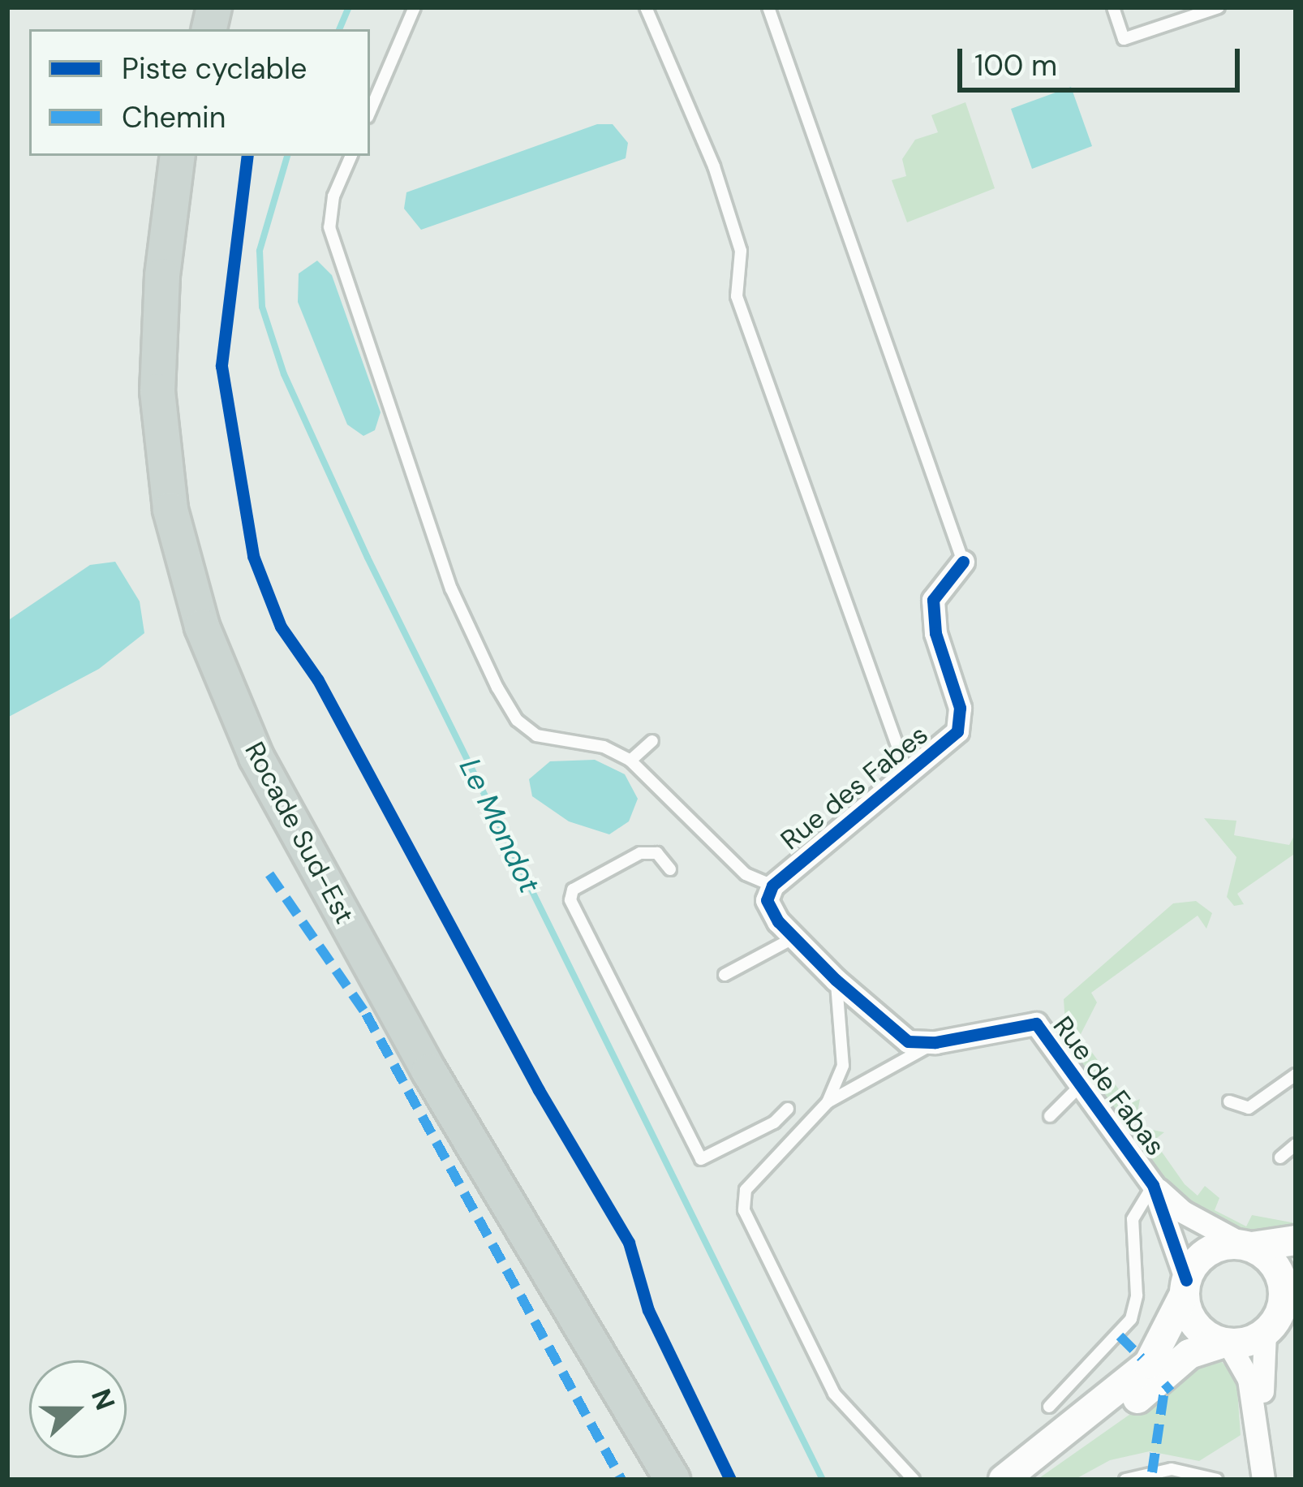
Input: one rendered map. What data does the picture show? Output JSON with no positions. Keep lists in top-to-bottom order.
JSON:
{
  "streets": {
    "main road": ["Rocade Sud-Est"],
    "street": ["Rue des Fabes", "Rue de Fabas"]
  },
  "crossings": [
    ["Rue des Fabes", "Rue de Fabas"]
  ],
  "water": ["Le Mondot"],
  "legend": ["Piste cyclable", "Chemin"],
  "scale_bar": "100 m",
  "north": "right"
}
